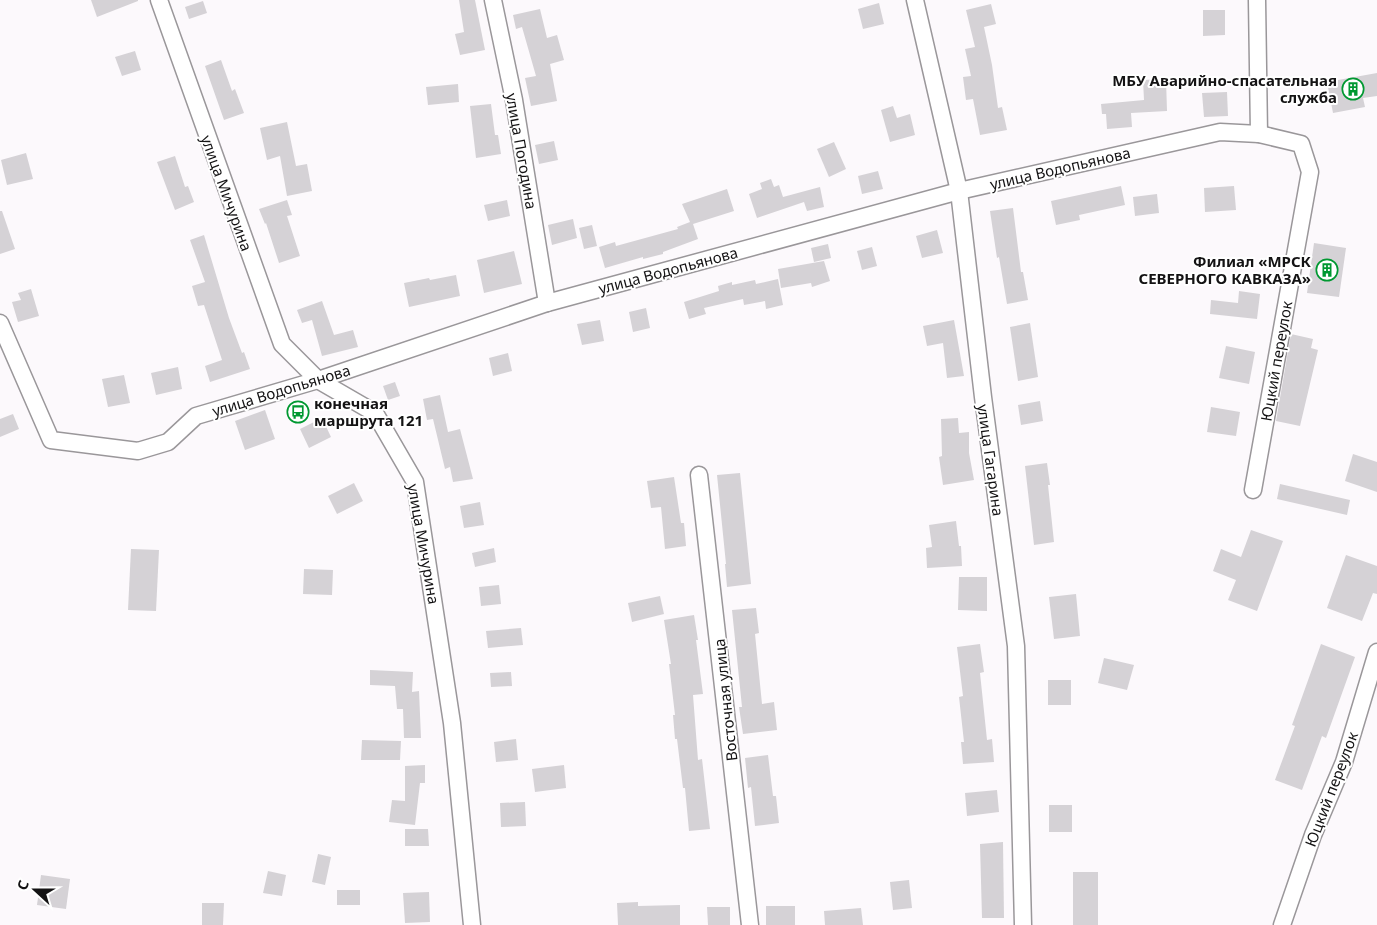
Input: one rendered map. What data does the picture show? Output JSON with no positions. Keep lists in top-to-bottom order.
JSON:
{
  "streets": {
    "street": [
      "улица Погодина",
      "улица Водопьянова",
      "улица Мичурина",
      "Юцкий переулок",
      "улица Гагарина",
      "Восточная улица"
    ]
  },
  "crossings": [
    ["улица Погодина", "улица Водопьянова"],
    ["улица Водопьянова", "улица Мичурина"],
    ["улица Водопьянова", "Юцкий переулок"],
    ["улица Водопьянова", "улица Гагарина"]
  ],
  "places": {
    "building": ["МБУ Аварийно-спасательная служба", "Филиал «МРСК СЕВЕРНОГО КАВКАЗА»"],
    "bus stop": ["конечная маршрута 121"]
  },
  "north": "left"
}
